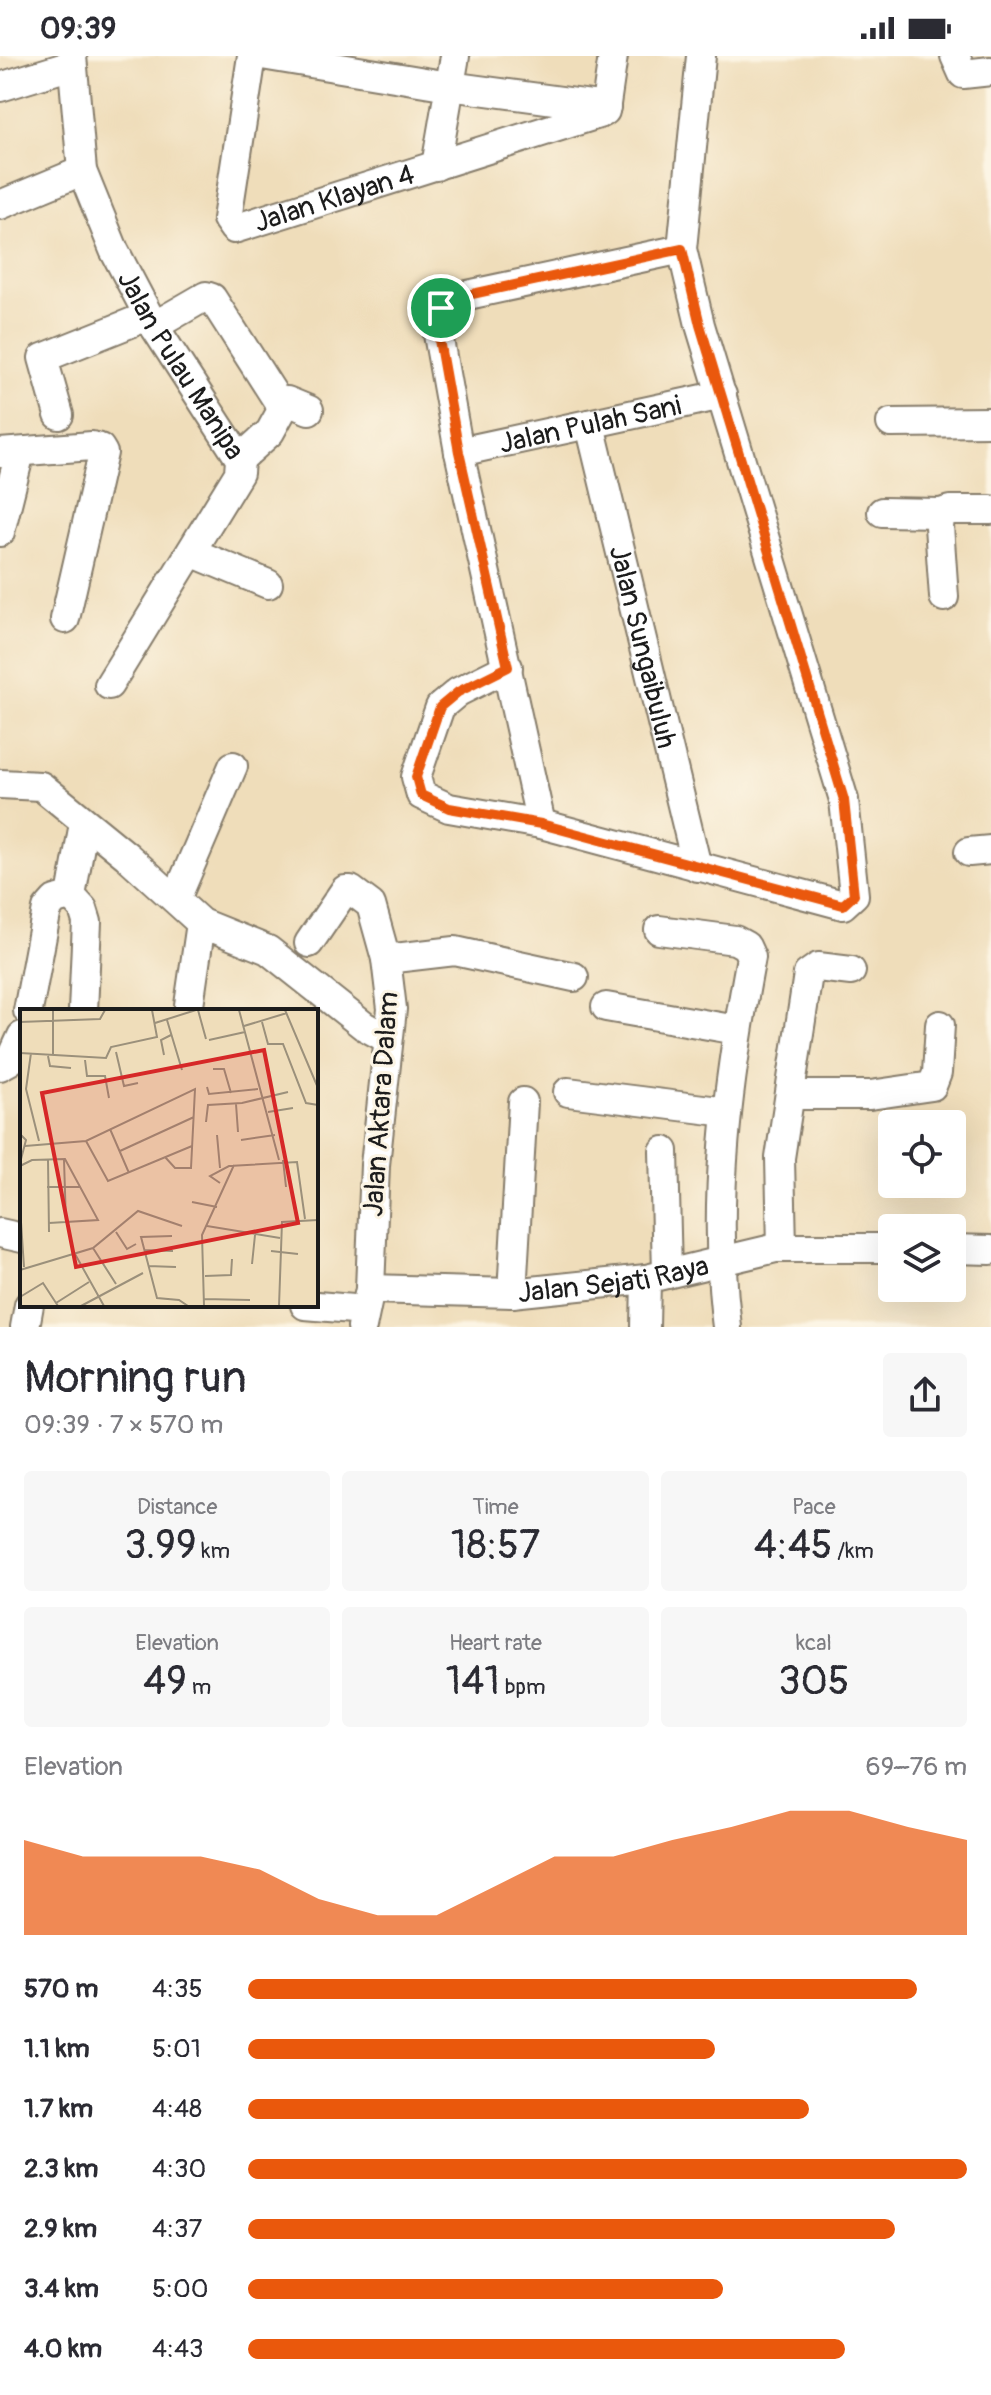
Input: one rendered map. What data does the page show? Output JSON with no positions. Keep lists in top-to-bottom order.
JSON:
{
  "streets": {
    "street": [
      "Jalan Klayan 4",
      "Jalan Pulau Manipa",
      "Jalan Pulah Sani",
      "Jalan Sungaibuluh",
      "Jalan Aktara Dalam",
      "Jalan Sejati Raya"
    ]
  },
  "crossings": [
    ["Jalan Pulah Sani", "Jalan Sungaibuluh"],
    ["Jalan Aktara Dalam", "Jalan Sejati Raya"]
  ],
  "page": {
    "status": "09:39",
    "heading": ["Morning run", "09:39 · 7 × 570 m"],
    "stats": [
      ["Distance", "3.99 km"],
      ["Time", "18:57"],
      ["Pace", "4:45 /km"],
      ["Elevation", "49 m"],
      ["Heart rate", "141 bpm"],
      ["kcal", "305"]
    ],
    "chart": ["Elevation", "69–76 m"],
    "list": [
      {
        "name": "570 m",
        "note": "4:35"
      },
      {
        "name": "1.1 km",
        "note": "5:01"
      },
      {
        "name": "1.7 km",
        "note": "4:48"
      },
      {
        "name": "2.3 km",
        "note": "4:30"
      },
      {
        "name": "2.9 km",
        "note": "4:37"
      },
      {
        "name": "3.4 km",
        "note": "5:00"
      },
      {
        "name": "4.0 km",
        "note": "4:43"
      }
    ]
  }
}
